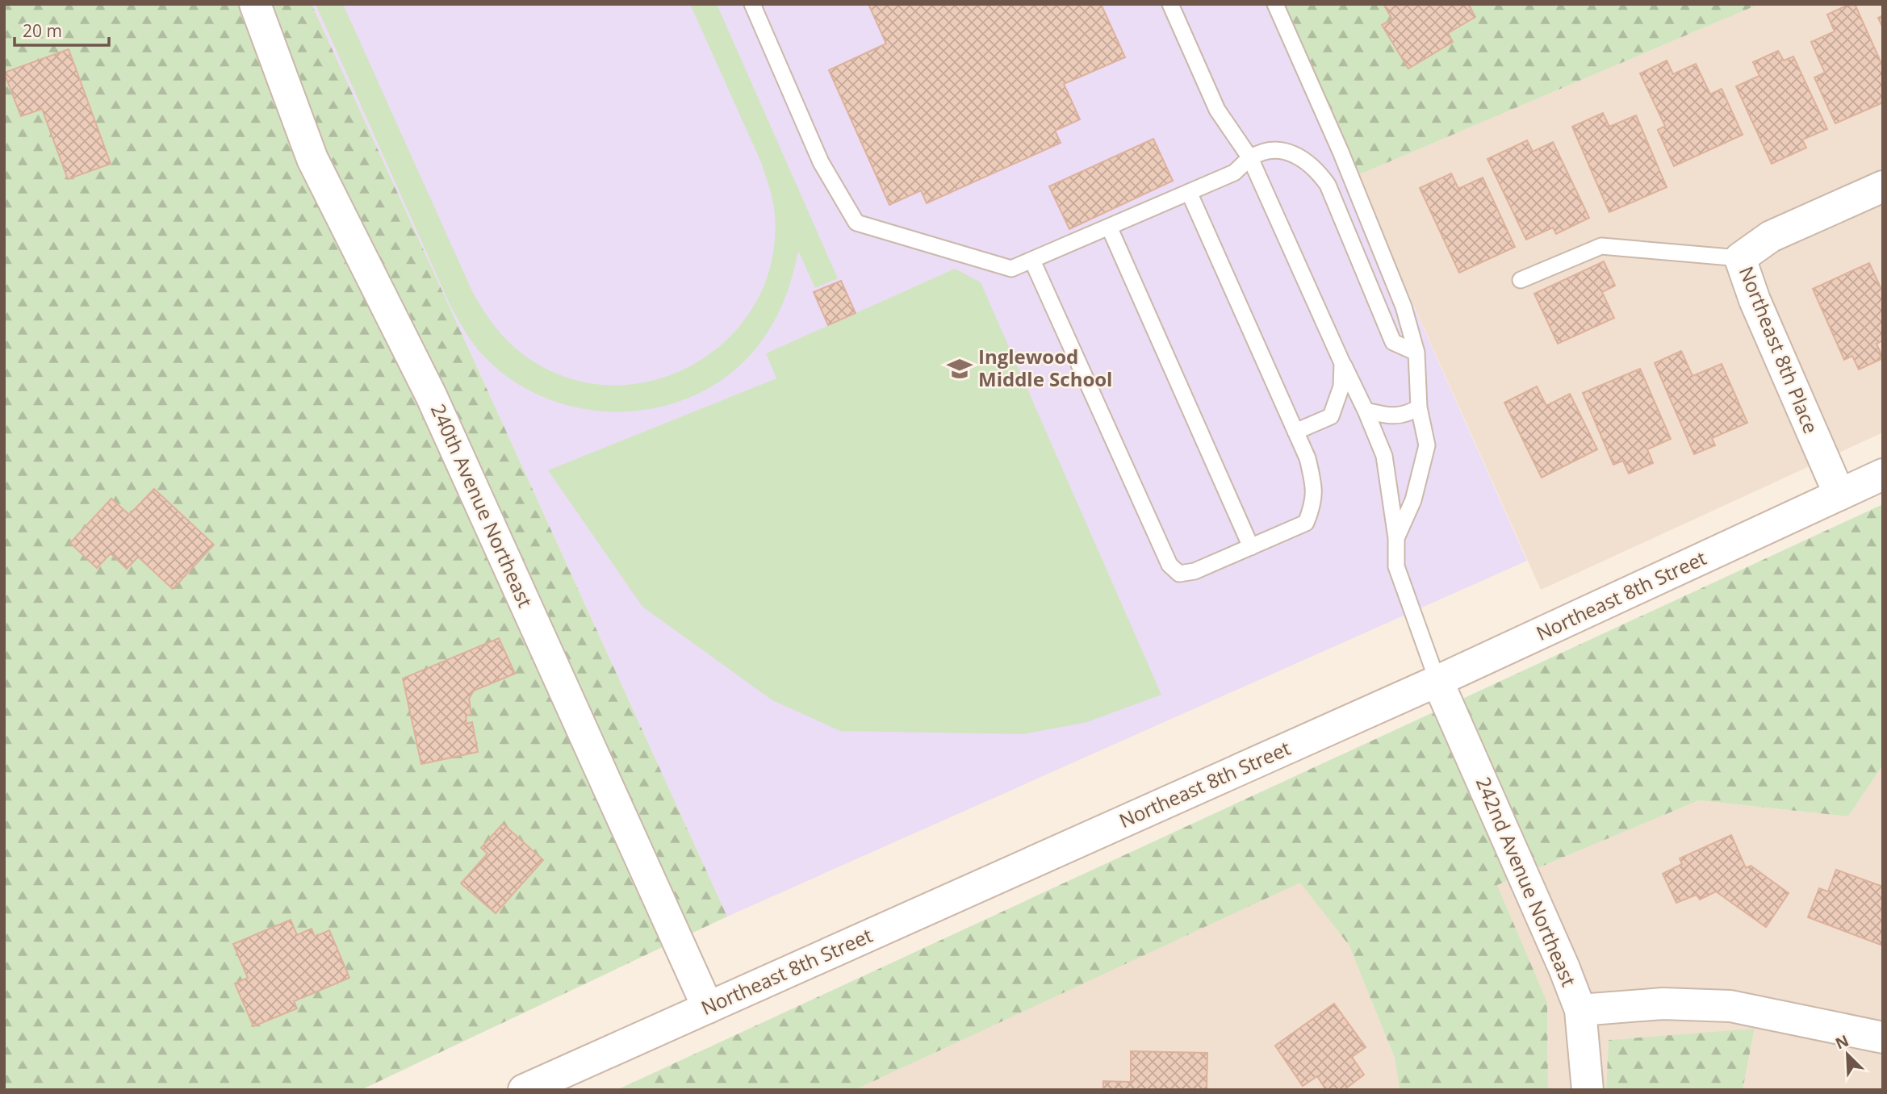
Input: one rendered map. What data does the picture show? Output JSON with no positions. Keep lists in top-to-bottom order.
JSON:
{
  "streets": {
    "street": [
      "Northeast 8th Place",
      "240th Avenue Northeast",
      "Northeast 8th Street",
      "242nd Avenue Northeast"
    ]
  },
  "crossings": [
    ["Northeast 8th Place", "Northeast 8th Street"],
    ["240th Avenue Northeast", "Northeast 8th Street"],
    ["Northeast 8th Street", "242nd Avenue Northeast"]
  ],
  "places": {
    "school or university": ["Inglewood Middle School"]
  },
  "scale_bar": "20 m",
  "north": "top left"
}
